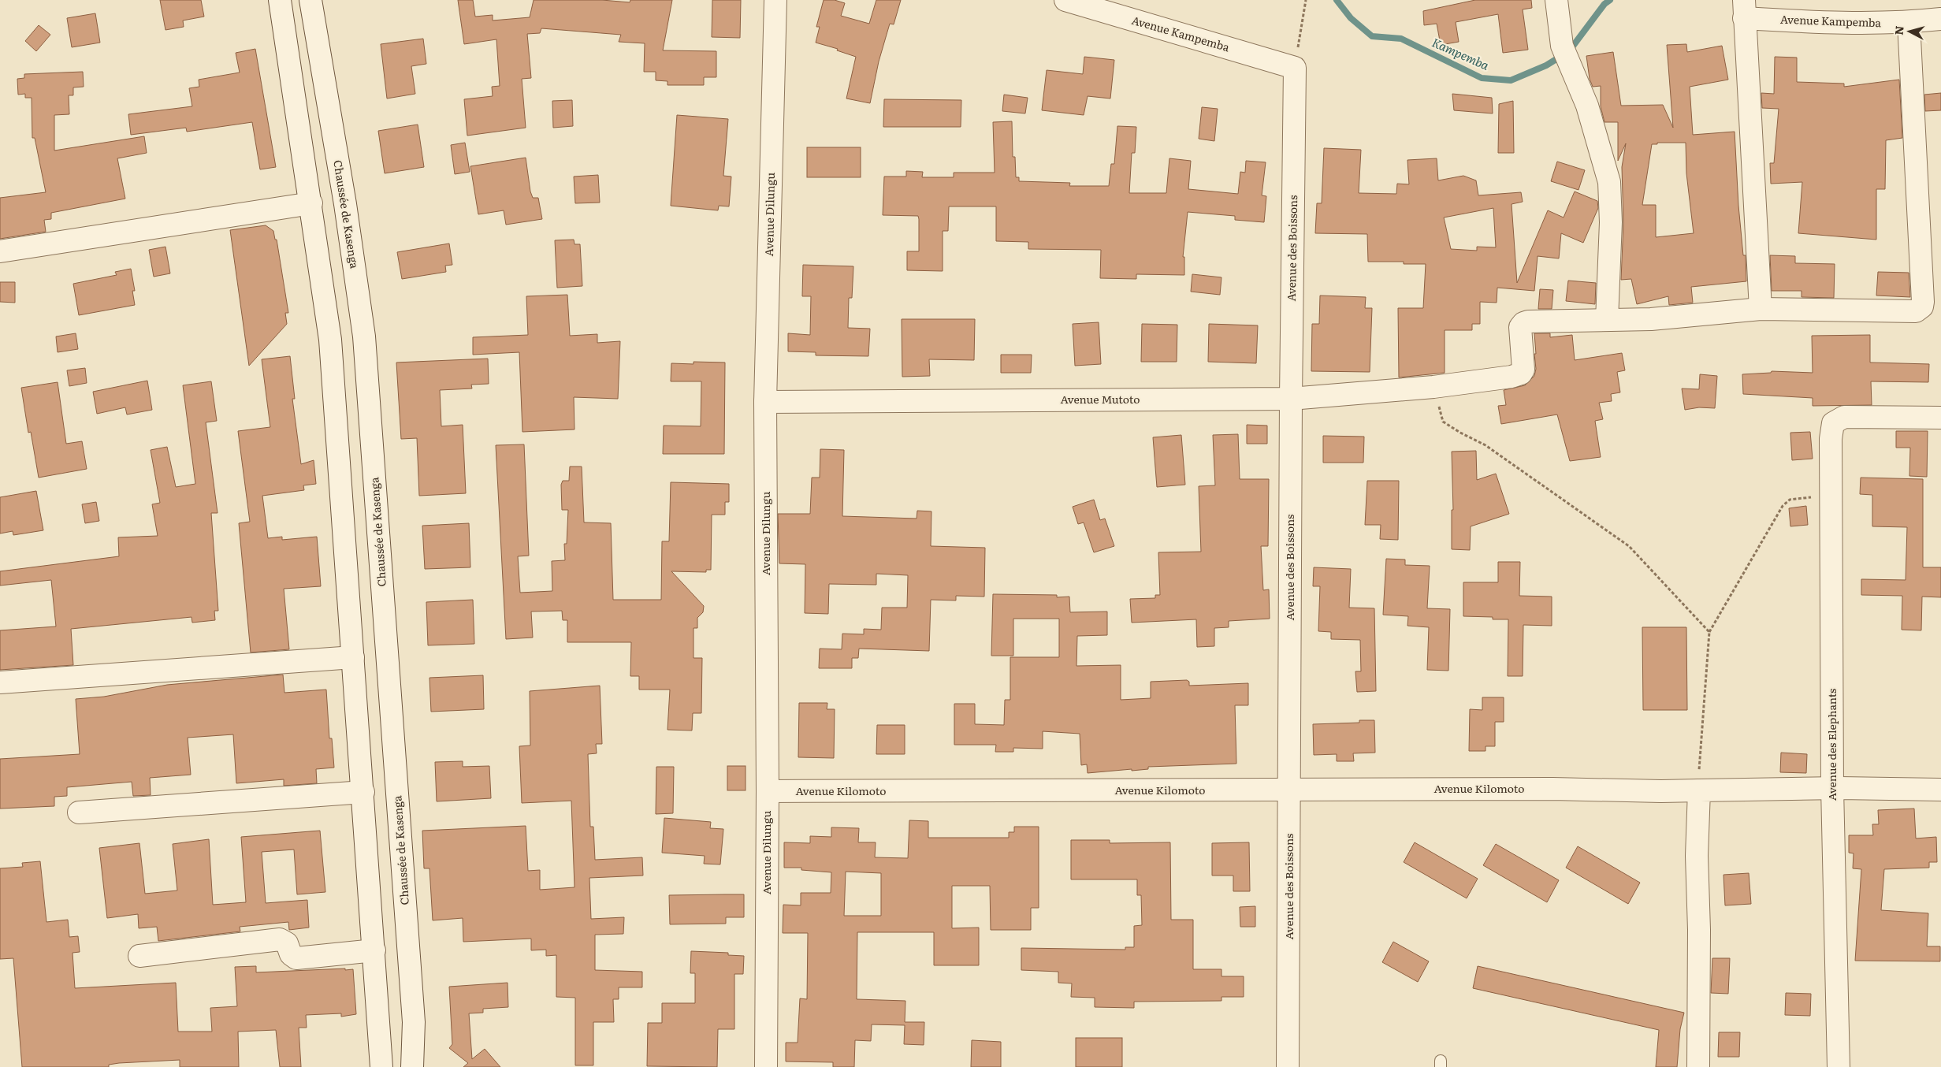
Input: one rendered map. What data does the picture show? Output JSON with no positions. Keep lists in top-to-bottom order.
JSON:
{
  "streets": {
    "street": [
      "Avenue Kampemba",
      "Chaussée de Kasenga",
      "Avenue Dilungu",
      "Avenue des Boissons",
      "Avenue Mutoto",
      "Avenue des Elephants",
      "Avenue Kilomoto"
    ]
  },
  "crossings": [
    ["Avenue Kampemba", "Avenue des Boissons"],
    ["Avenue Dilungu", "Avenue Mutoto"],
    ["Avenue Dilungu", "Avenue Kilomoto"],
    ["Avenue des Boissons", "Avenue Mutoto"],
    ["Avenue des Boissons", "Avenue Kilomoto"],
    ["Avenue des Elephants", "Avenue Kilomoto"]
  ],
  "water": ["Kampemba"],
  "north": "left"
}
